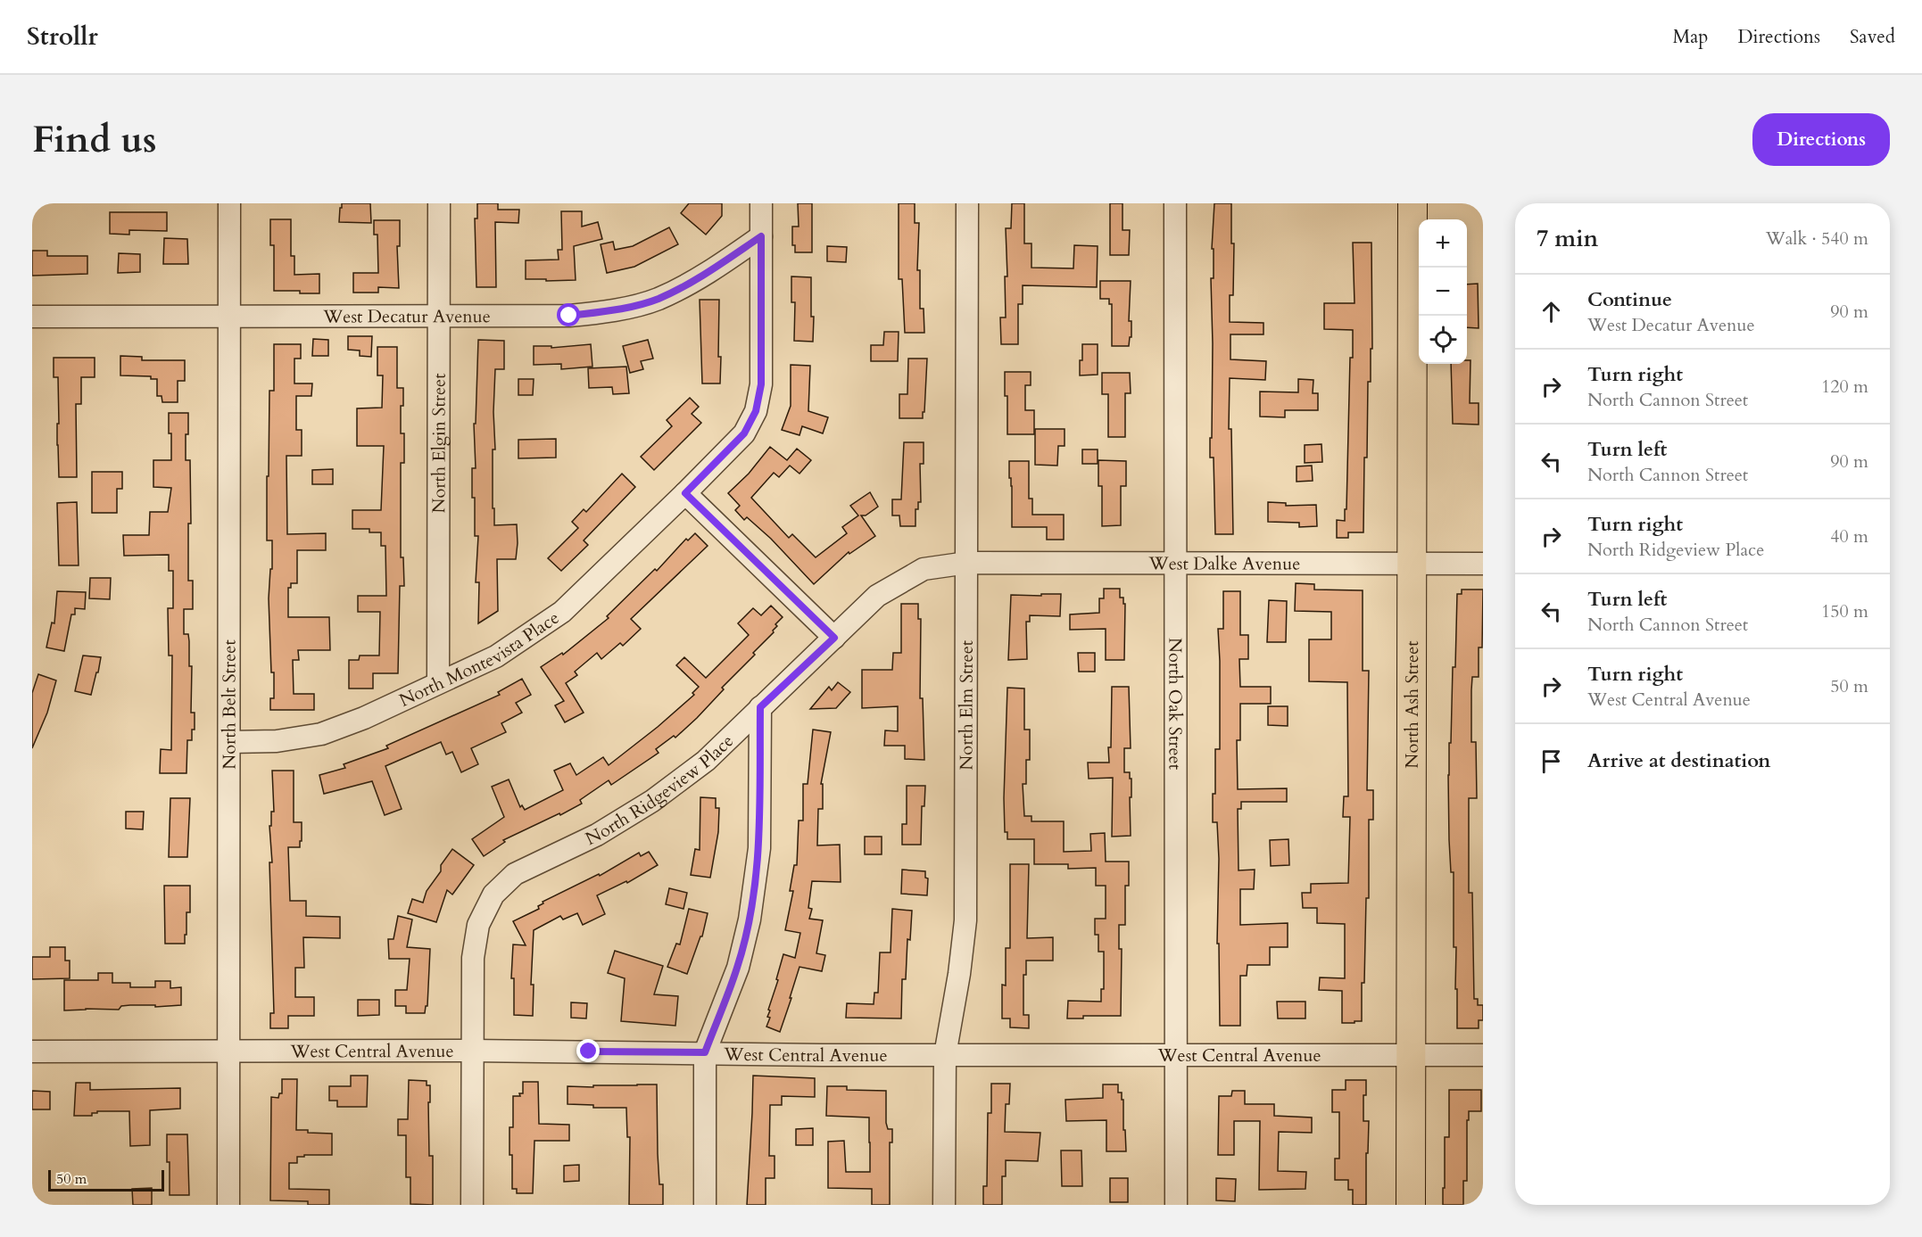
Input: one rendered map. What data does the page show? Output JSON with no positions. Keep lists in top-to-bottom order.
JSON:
{
  "streets": {
    "main road": ["North Ash Street"],
    "street": [
      "West Decatur Avenue",
      "North Elgin Street",
      "West Dalke Avenue",
      "North Montevista Place",
      "North Belt Street",
      "North Oak Street",
      "North Elm Street",
      "North Ridgeview Place",
      "West Central Avenue"
    ]
  },
  "crossings": [
    ["West Decatur Avenue", "North Elgin Street"],
    ["West Decatur Avenue", "North Montevista Place"],
    ["West Decatur Avenue", "North Belt Street"],
    ["North Elgin Street", "North Montevista Place"],
    ["West Dalke Avenue", "North Oak Street"],
    ["West Dalke Avenue", "North Ash Street"],
    ["West Dalke Avenue", "North Elm Street"],
    ["West Dalke Avenue", "North Ridgeview Place"],
    ["North Montevista Place", "North Belt Street"],
    ["North Belt Street", "West Central Avenue"],
    ["North Oak Street", "West Central Avenue"],
    ["North Ash Street", "West Central Avenue"],
    ["North Elm Street", "North Ridgeview Place"],
    ["North Elm Street", "West Central Avenue"],
    ["North Ridgeview Place", "West Central Avenue"]
  ],
  "scale_bar": "50 m",
  "page": {
    "header": "Strollr",
    "nav": ["Map", "Directions", "Saved"],
    "buttons": "Directions",
    "title": "Find us",
    "heading": ["7 min", "Walk · 540 m"],
    "map_buttons": ["+", "−"],
    "list": [
      ["Continue", "West Decatur Avenue", "90 m"],
      ["Turn right", "North Cannon Street", "120 m"],
      ["Turn left", "North Cannon Street", "90 m"],
      ["Turn right", "North Ridgeview Place", "40 m"],
      ["Turn left", "North Cannon Street", "150 m"],
      ["Turn right", "West Central Avenue", "50 m"],
      "Arrive at destination"
    ],
    "scale": "50 m"
  }
}
